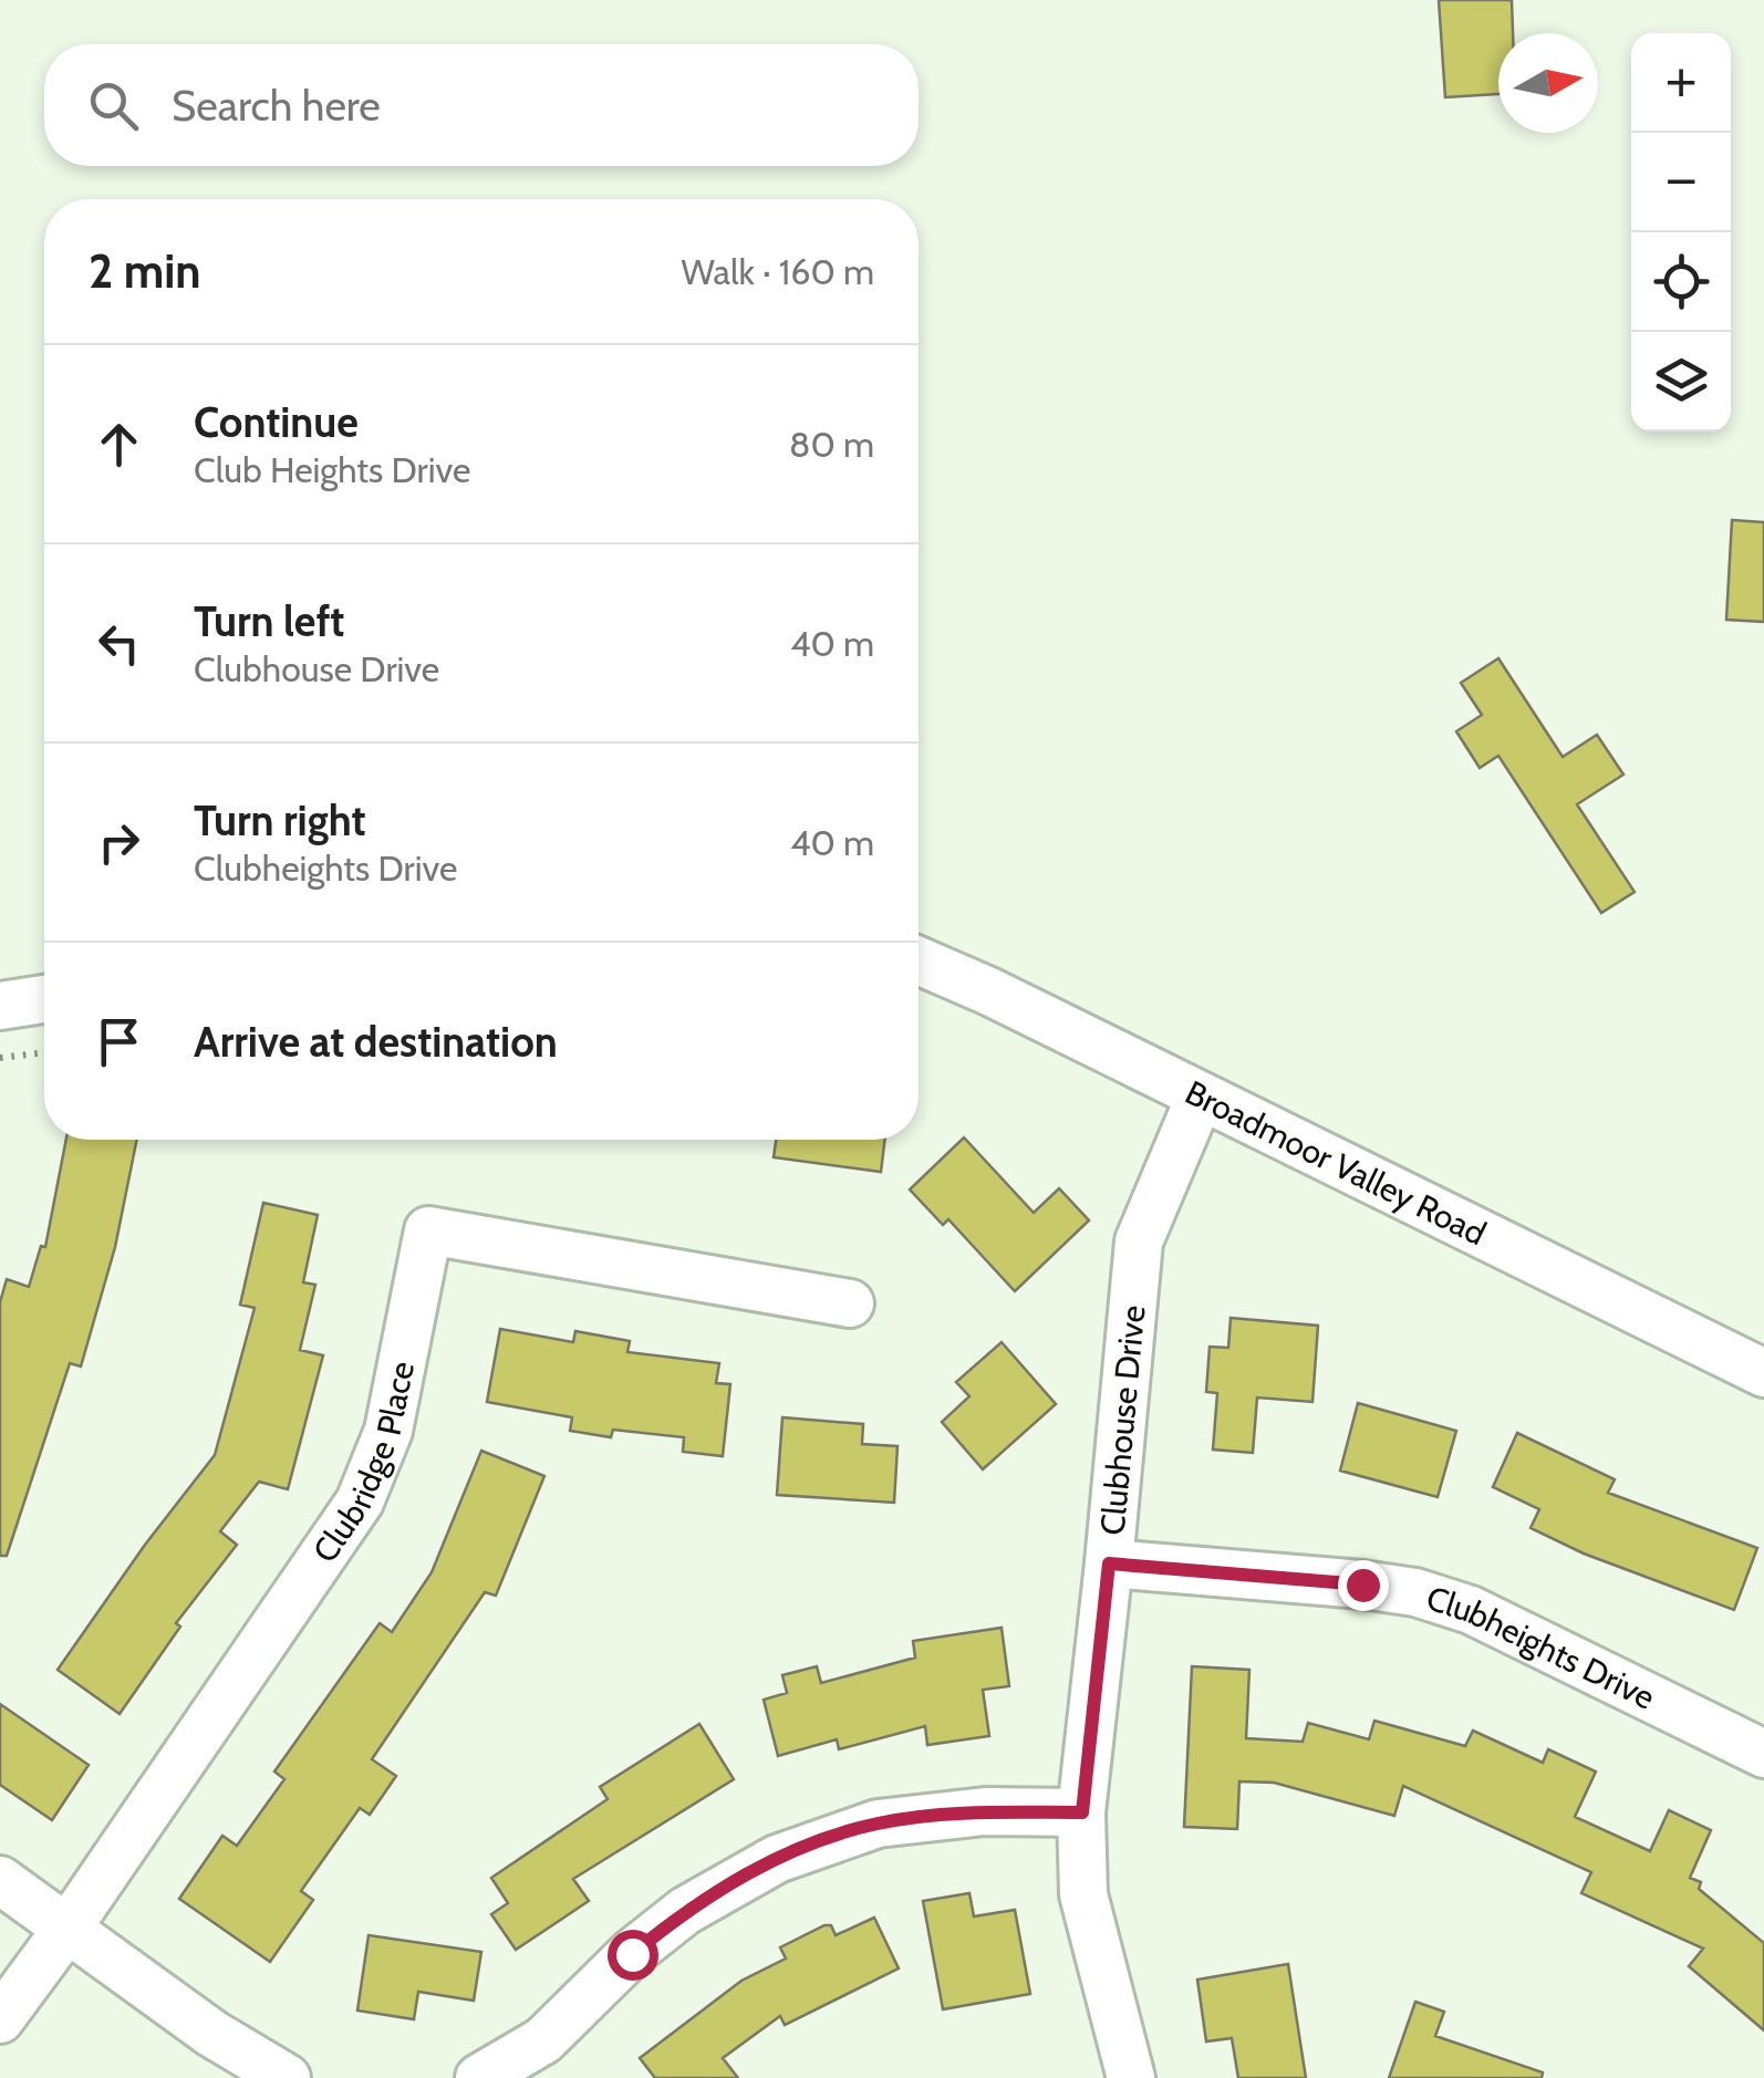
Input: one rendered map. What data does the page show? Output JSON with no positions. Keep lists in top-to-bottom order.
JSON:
{
  "streets": {
    "street": [
      "Broadmoor Valley Road",
      "Clubhouse Drive",
      "Clubridge Place",
      "Clubheights Drive"
    ]
  },
  "crossings": [
    ["Broadmoor Valley Road", "Clubhouse Drive"],
    ["Clubhouse Drive", "Clubheights Drive"]
  ],
  "north": "right",
  "page": {
    "map_buttons": ["+", "−"],
    "search": "Search here",
    "heading": ["2 min", "Walk · 160 m"],
    "list": [
      ["Continue", "Club Heights Drive", "80 m"],
      ["Turn left", "Clubhouse Drive", "40 m"],
      ["Turn right", "Clubheights Drive", "40 m"],
      "Arrive at destination"
    ]
  }
}
